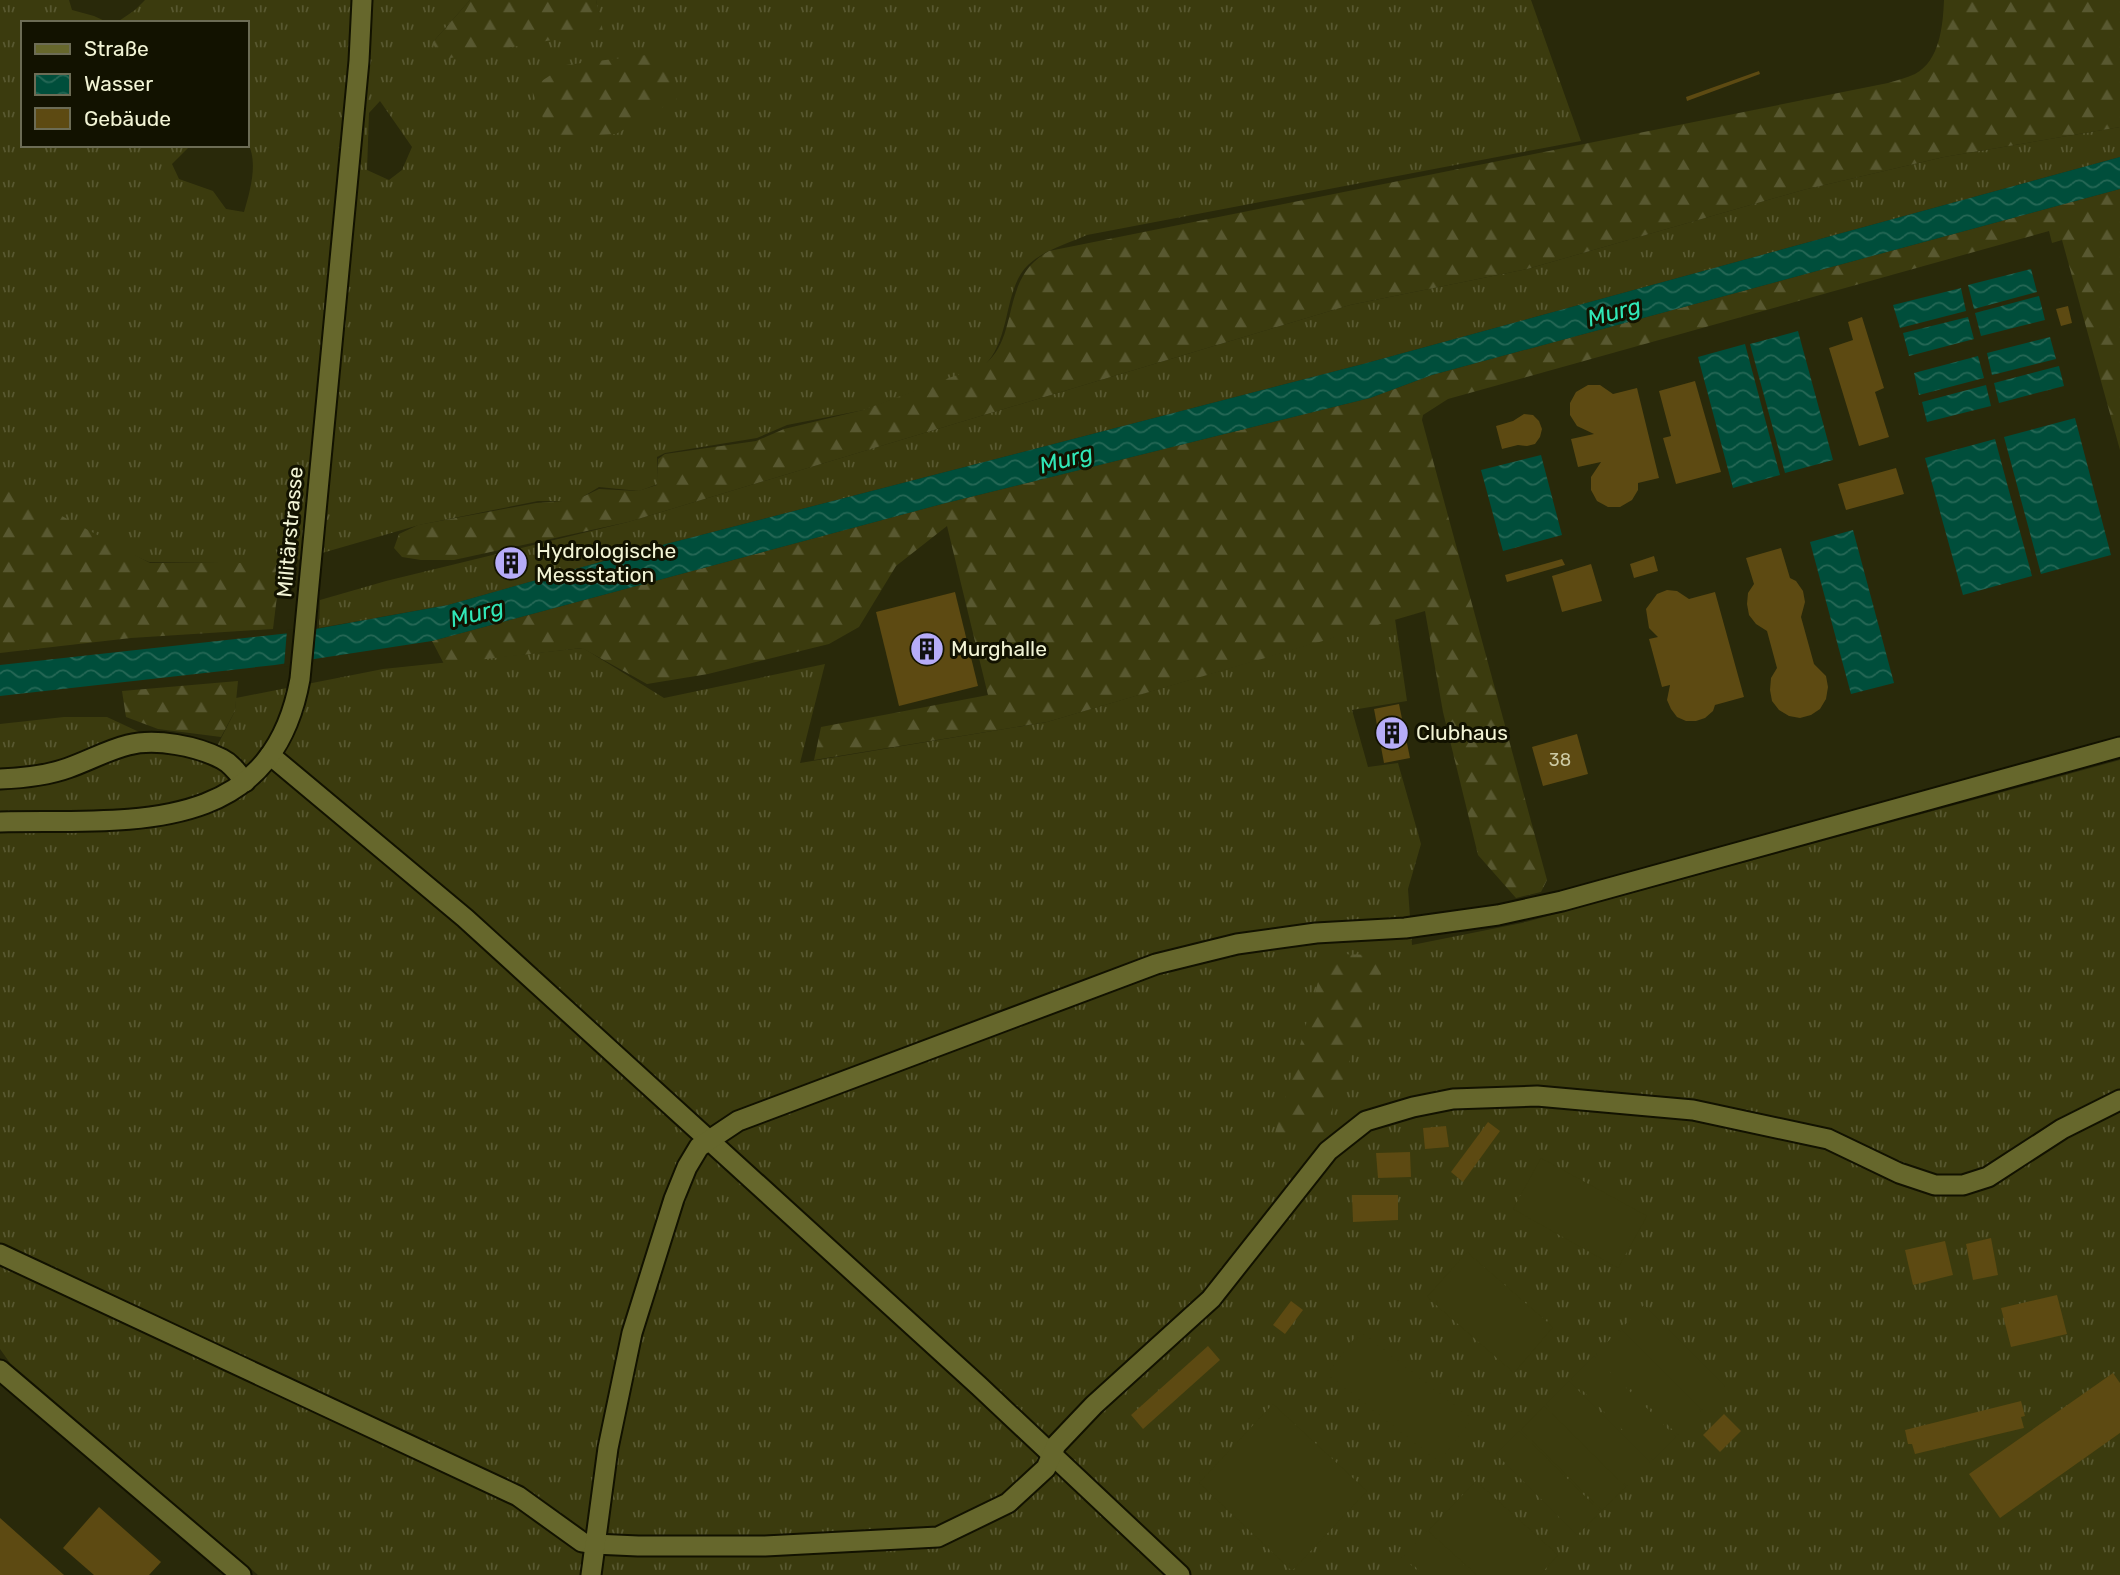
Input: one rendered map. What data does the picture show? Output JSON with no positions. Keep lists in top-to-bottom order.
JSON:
{
  "streets": {
    "street": ["Militärstrasse"]
  },
  "water": ["Murg"],
  "places": {
    "building": ["Hydrologische Messstation", "Murghalle", "Clubhaus"]
  },
  "house_numbers": ["38"],
  "legend": ["Straße", "Wasser", "Gebäude"]
}
